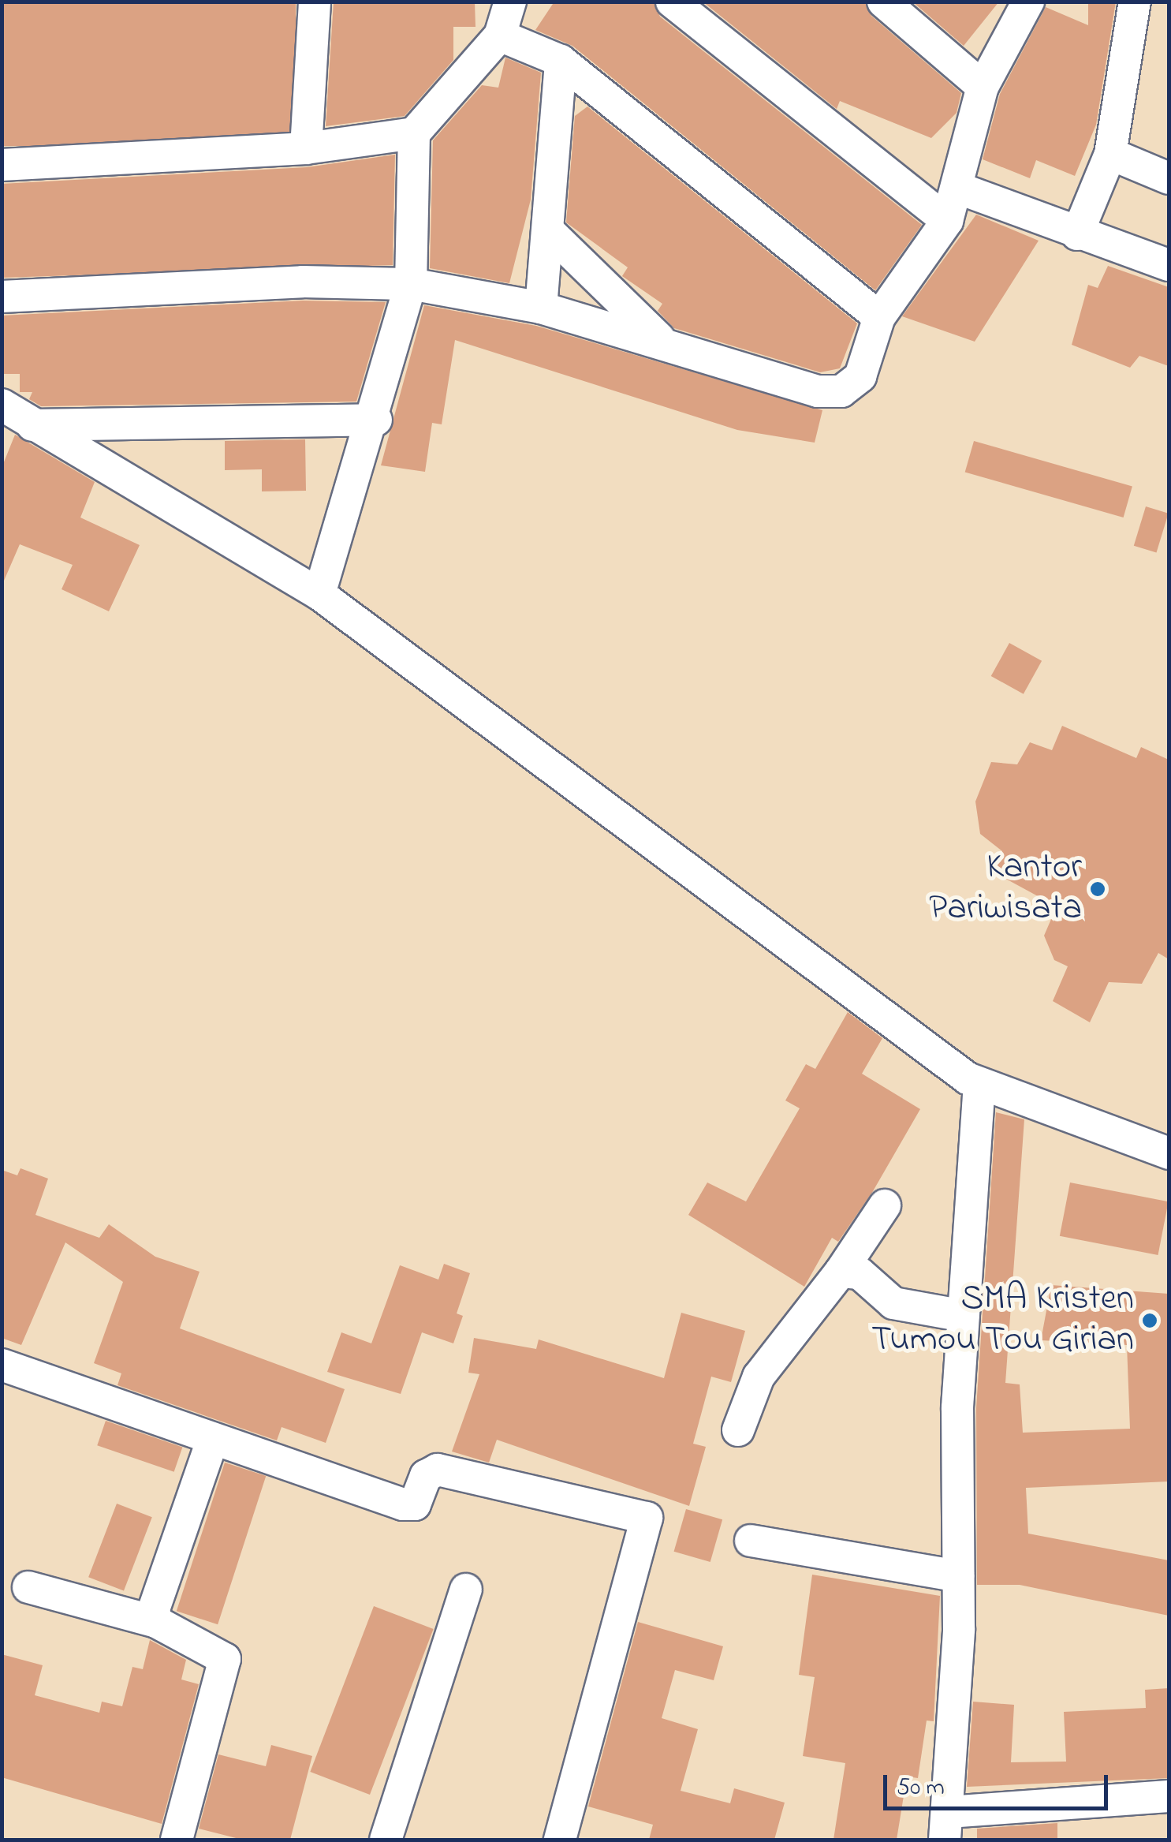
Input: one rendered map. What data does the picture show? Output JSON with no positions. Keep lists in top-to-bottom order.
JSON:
{
  "places": ["Kantor Pariwisata", "SMA Kristen Tumou Tou Girian"],
  "scale_bar": "50 m"
}
